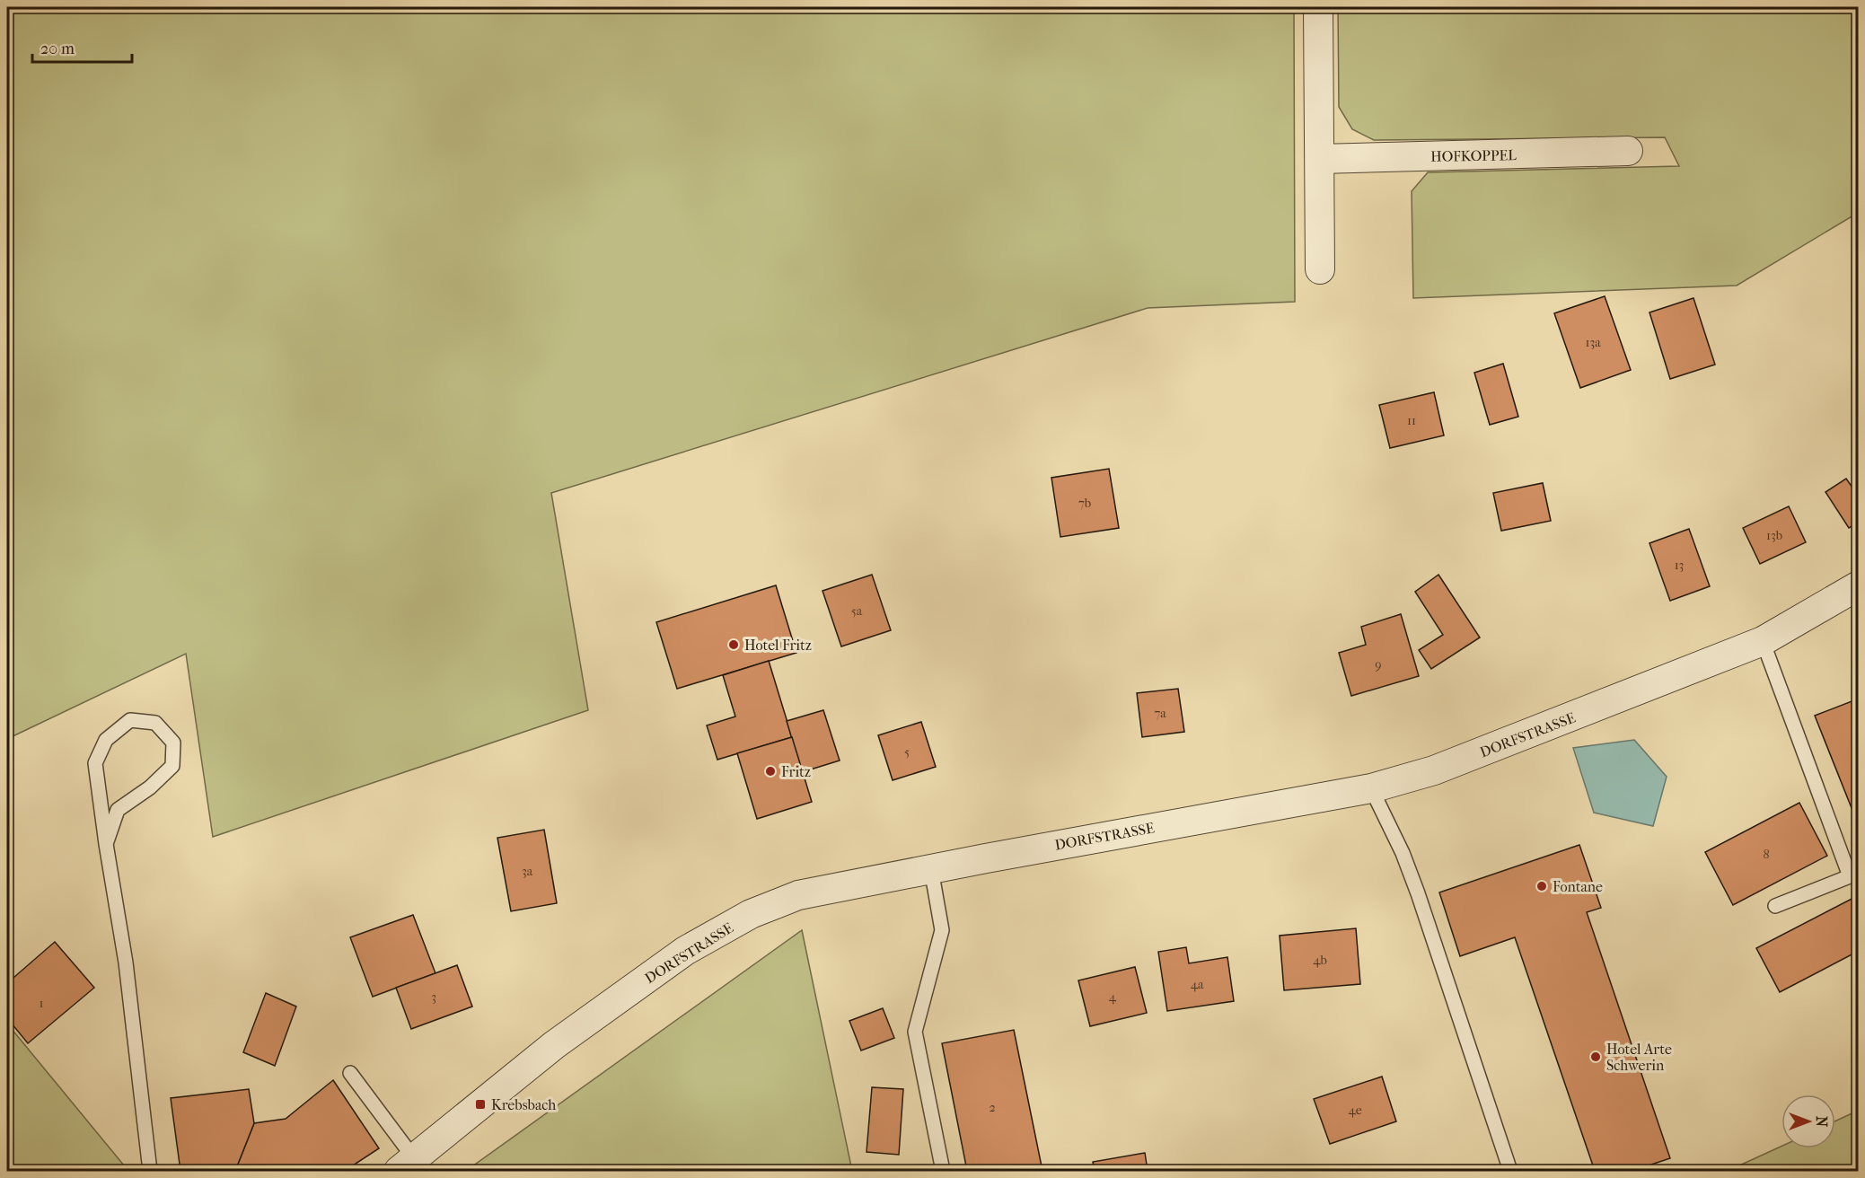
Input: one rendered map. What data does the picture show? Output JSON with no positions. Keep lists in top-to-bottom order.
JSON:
{
  "streets": {
    "street": ["HOFKOPPEL", "DORFSTRASSE"]
  },
  "places": {
    "other": [
      "Hotel Fritz",
      "Fritz",
      "Fontane",
      "Hotel Arte Schwerin"
    ],
    "transit": ["Krebsbach"]
  },
  "house_numbers": [
    "13a",
    "11",
    "7b",
    "13b",
    "13",
    "5a",
    "9",
    "7a",
    "5",
    "8",
    "3a",
    "4b",
    "4a",
    "3",
    "4",
    "1",
    "2",
    "4e"
  ],
  "scale_bar": "20 m",
  "north": "right"
}
